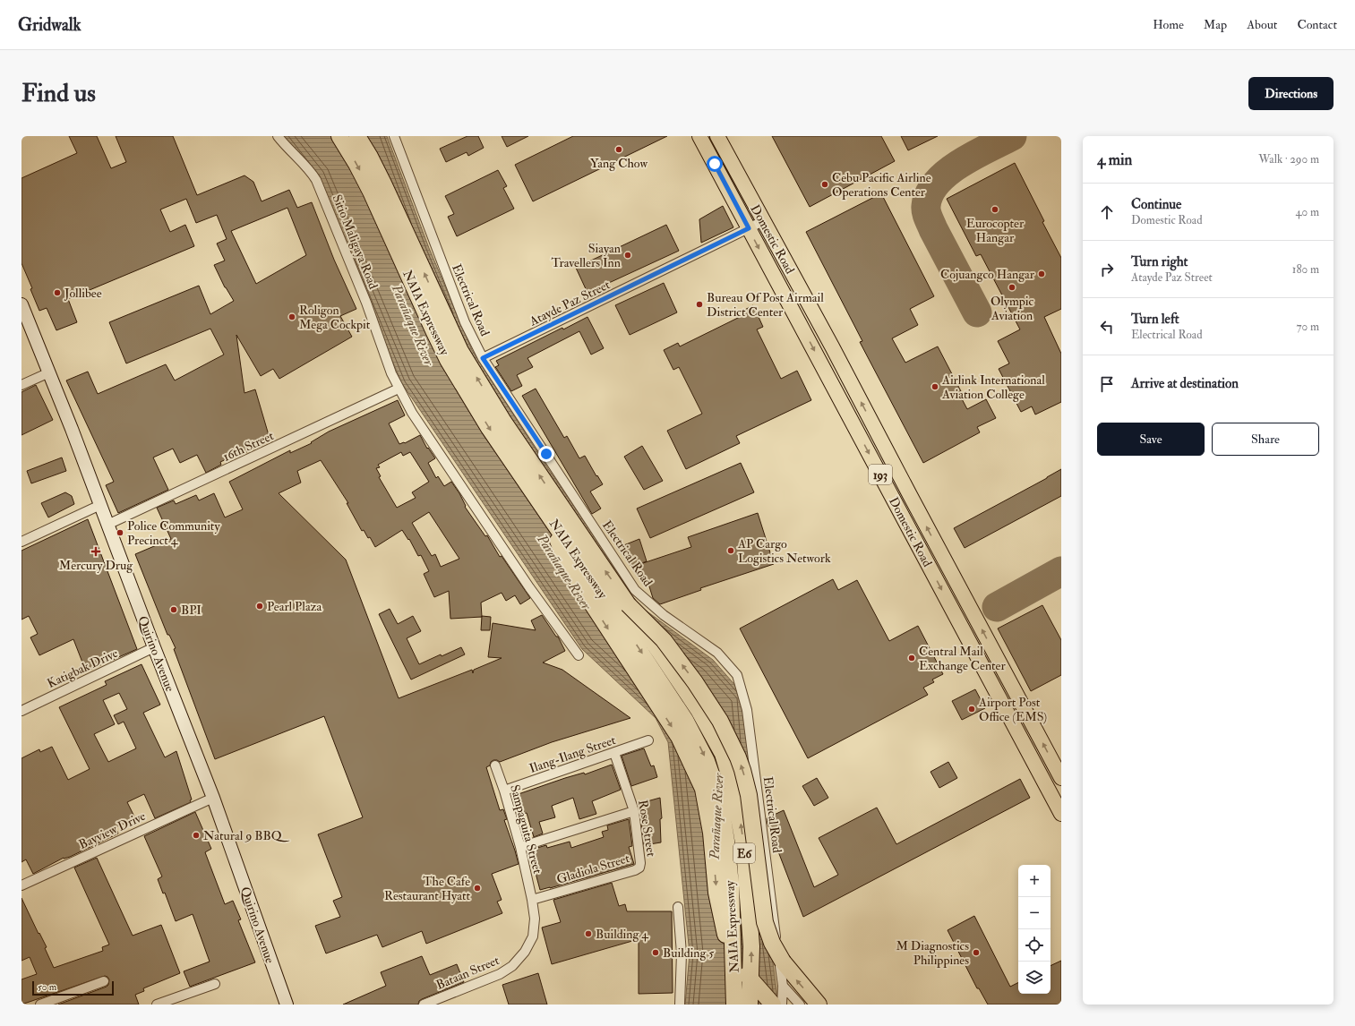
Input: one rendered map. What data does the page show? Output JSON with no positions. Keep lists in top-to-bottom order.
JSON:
{
  "streets": {
    "highway": ["NAIA Expressway", "E6"],
    "main road": ["Domestic Road", "193", "Quirino Avenue"],
    "street": [
      "Sitio Maligaya Road",
      "Electrical Road",
      "Atayde Paz Street",
      "16th Street",
      "Katigbak Drive",
      "Ilang-Ilang Street",
      "Rose Street",
      "Sampaguita Street",
      "Bayview Drive",
      "Gladiola Street",
      "Bataan Street"
    ]
  },
  "crossings": [
    ["Domestic Road", "Atayde Paz Street"],
    ["Sitio Maligaya Road", "16th Street"],
    ["Electrical Road", "Atayde Paz Street"],
    ["16th Street", "Quirino Avenue"],
    ["Quirino Avenue", "Katigbak Drive"],
    ["Quirino Avenue", "Bayview Drive"],
    ["Ilang-Ilang Street", "Rose Street"],
    ["Ilang-Ilang Street", "Sampaguita Street"],
    ["Rose Street", "Gladiola Street"],
    ["Sampaguita Street", "Gladiola Street"],
    ["Sampaguita Street", "Bataan Street"],
    ["Gladiola Street", "Bataan Street"]
  ],
  "water": ["Parañaque River"],
  "places": {
    "other": [
      "Yang Chow",
      "Cebu Pacific Airline Operations Center",
      "Eurocopter Hangar",
      "Siayan Travellers Inn",
      "Cojuangco Hangar",
      "Olympic Aviation",
      "Jollibee",
      "Bureau Of Post Airmail District Center",
      "Roligon Mega Cockpit",
      "Airlink International Aviation College",
      "Police Community Precinct 4",
      "AP Cargo Logistics Network",
      "Pearl Plaza",
      "BPI",
      "Central Mail Exchange Center",
      "Airport Post Office (EMS)",
      "Natural 9 BBQ",
      "The Cafe Restaurant Hyatt",
      "Building 4",
      "Building 5",
      "M Diagnostics Philippines"
    ],
    "health": ["Mercury Drug"]
  },
  "scale_bar": "50 m",
  "page": {
    "header": "Gridwalk",
    "nav": [
      "Home",
      "Map",
      "About",
      "Contact"
    ],
    "buttons": [
      "Directions",
      ["Save", "Share"]
    ],
    "title": "Find us",
    "heading": ["4 min", "Walk · 290 m"],
    "list": [
      ["Continue", "Domestic Road", "40 m"],
      ["Turn right", "Atayde Paz Street", "180 m"],
      ["Turn left", "Electrical Road", "70 m"],
      "Arrive at destination"
    ],
    "map_buttons": ["+", "−"],
    "scale": "50 m"
  }
}
